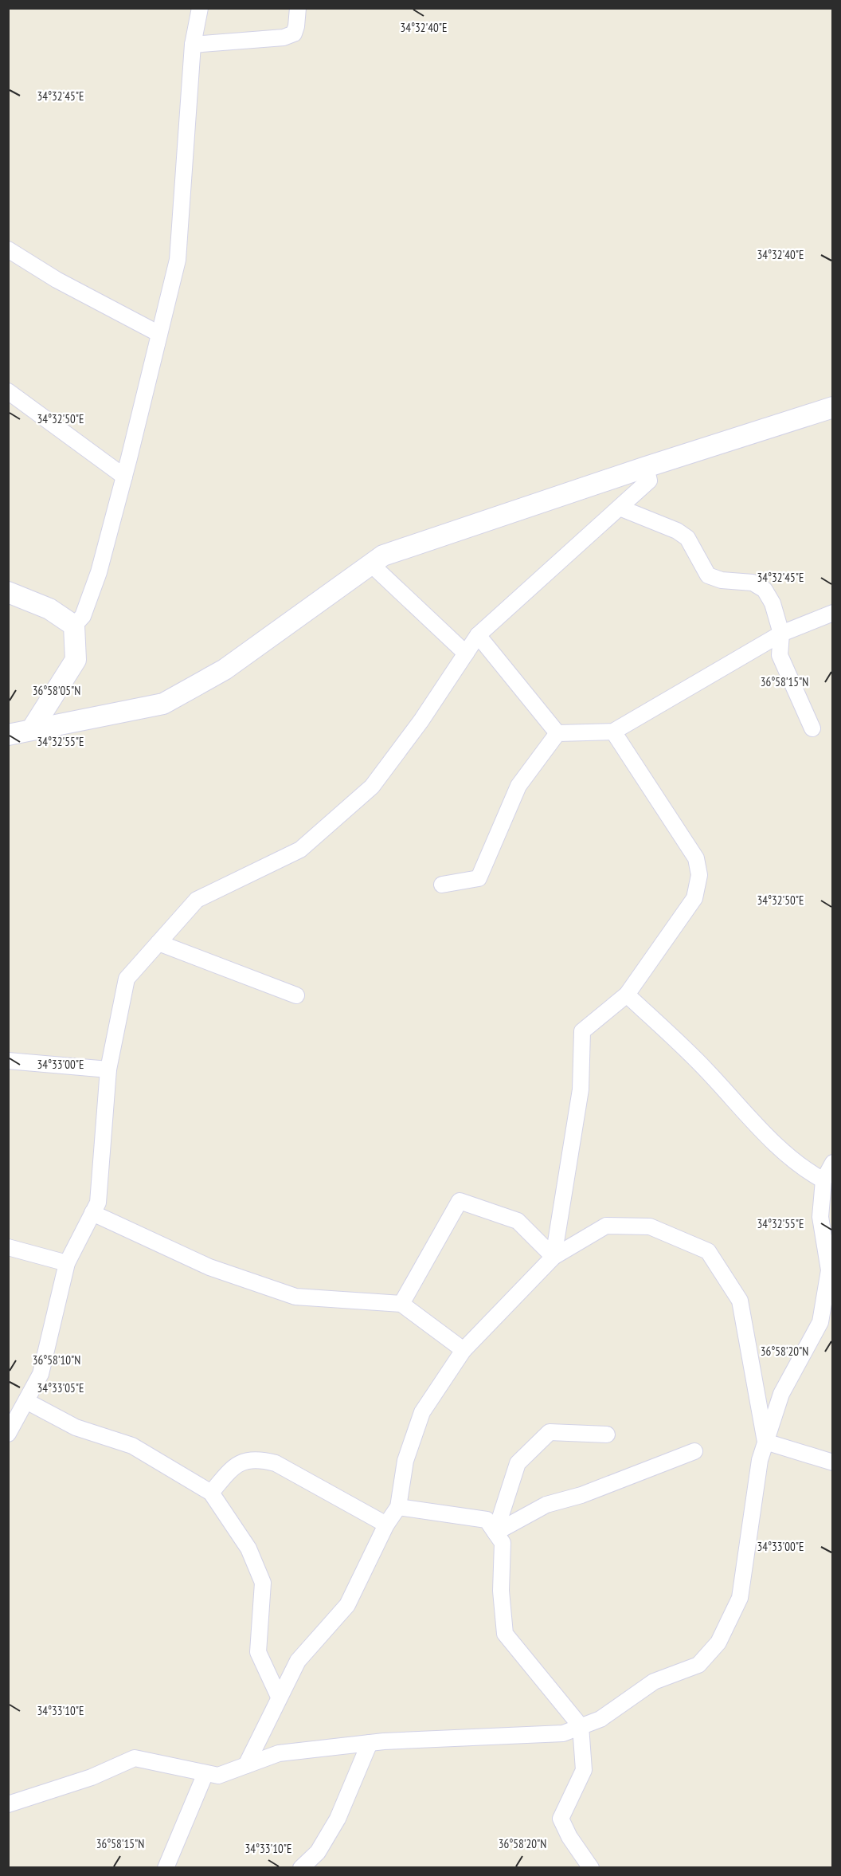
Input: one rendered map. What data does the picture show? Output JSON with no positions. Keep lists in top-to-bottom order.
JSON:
{
  "coordinates": [
    "34°32'40\"E",
    "34°32'45\"E",
    "34°32'50\"E",
    "36°58'15\"N",
    "36°58'05\"N",
    "34°32'55\"E",
    "34°33'00\"E",
    "36°58'20\"N",
    "36°58'10\"N",
    "34°33'05\"E",
    "34°33'10\"E"
  ]
}
